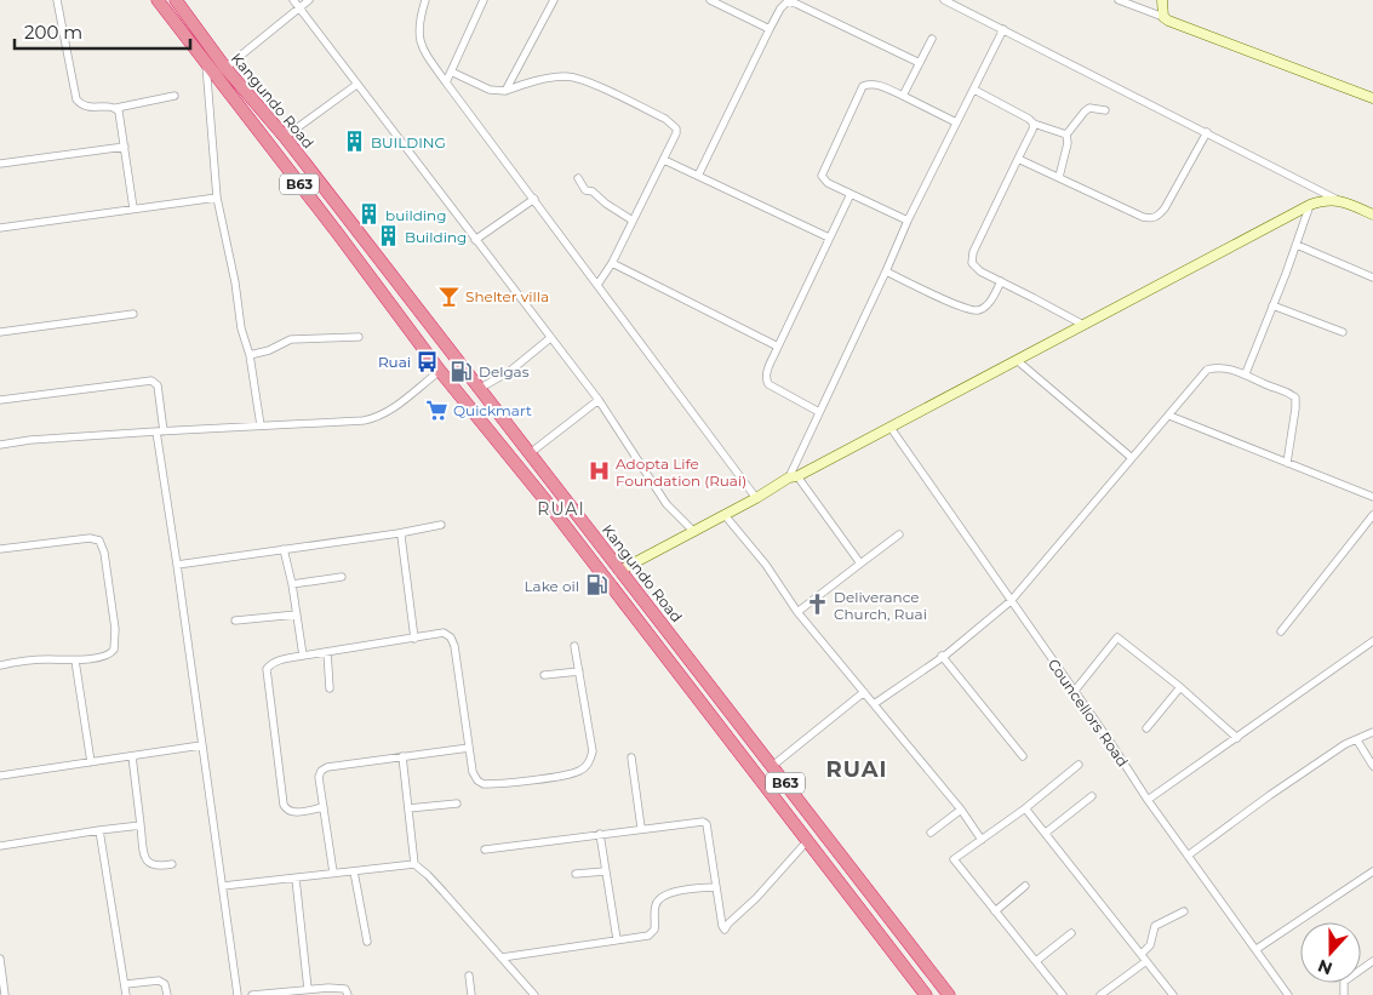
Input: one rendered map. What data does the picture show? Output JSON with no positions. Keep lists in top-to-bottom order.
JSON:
{
  "streets": {
    "highway": ["Kangundo Road", "B63"],
    "street": ["Councellors Road"]
  },
  "districts": ["RUAI", "RUAI"],
  "places": {
    "building": ["BUILDING", "building", "Building"],
    "bar": ["Shelter villa"],
    "bus stop": ["Ruai"],
    "fuel station": ["Delgas", "Lake oil"],
    "supermarket": ["Quickmart"],
    "hospital": ["Adopta Life Foundation (Ruai)"],
    "church": ["Deliverance Church, Ruai"]
  },
  "scale_bar": "200 m",
  "north": "bottom"
}
